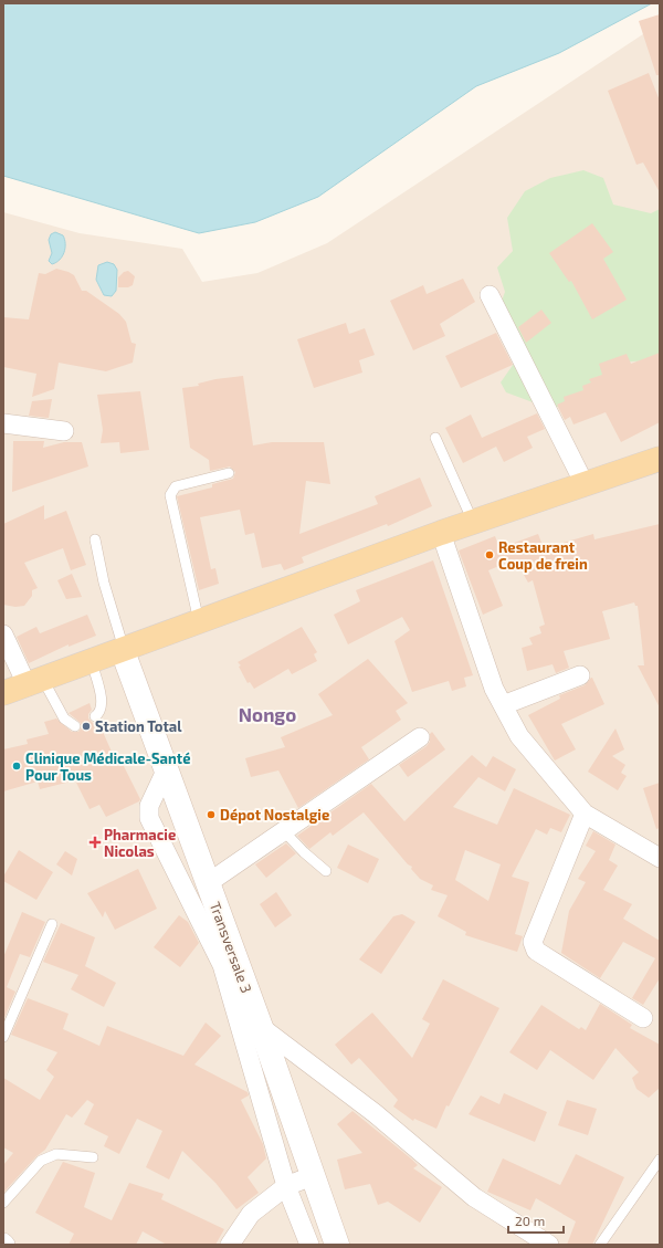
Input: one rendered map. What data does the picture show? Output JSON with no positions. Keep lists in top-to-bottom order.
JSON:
{
  "streets": {
    "main road": ["Transversale 3"]
  },
  "districts": ["Nongo"],
  "places": {
    "other": [
      "Restaurant Coup de frein",
      "Station Total",
      "Clinique Médicale-Santé Pour Tous",
      "Dépot Nostalgie"
    ],
    "health": ["Pharmacie Nicolas"]
  },
  "scale_bar": "20 m"
}
